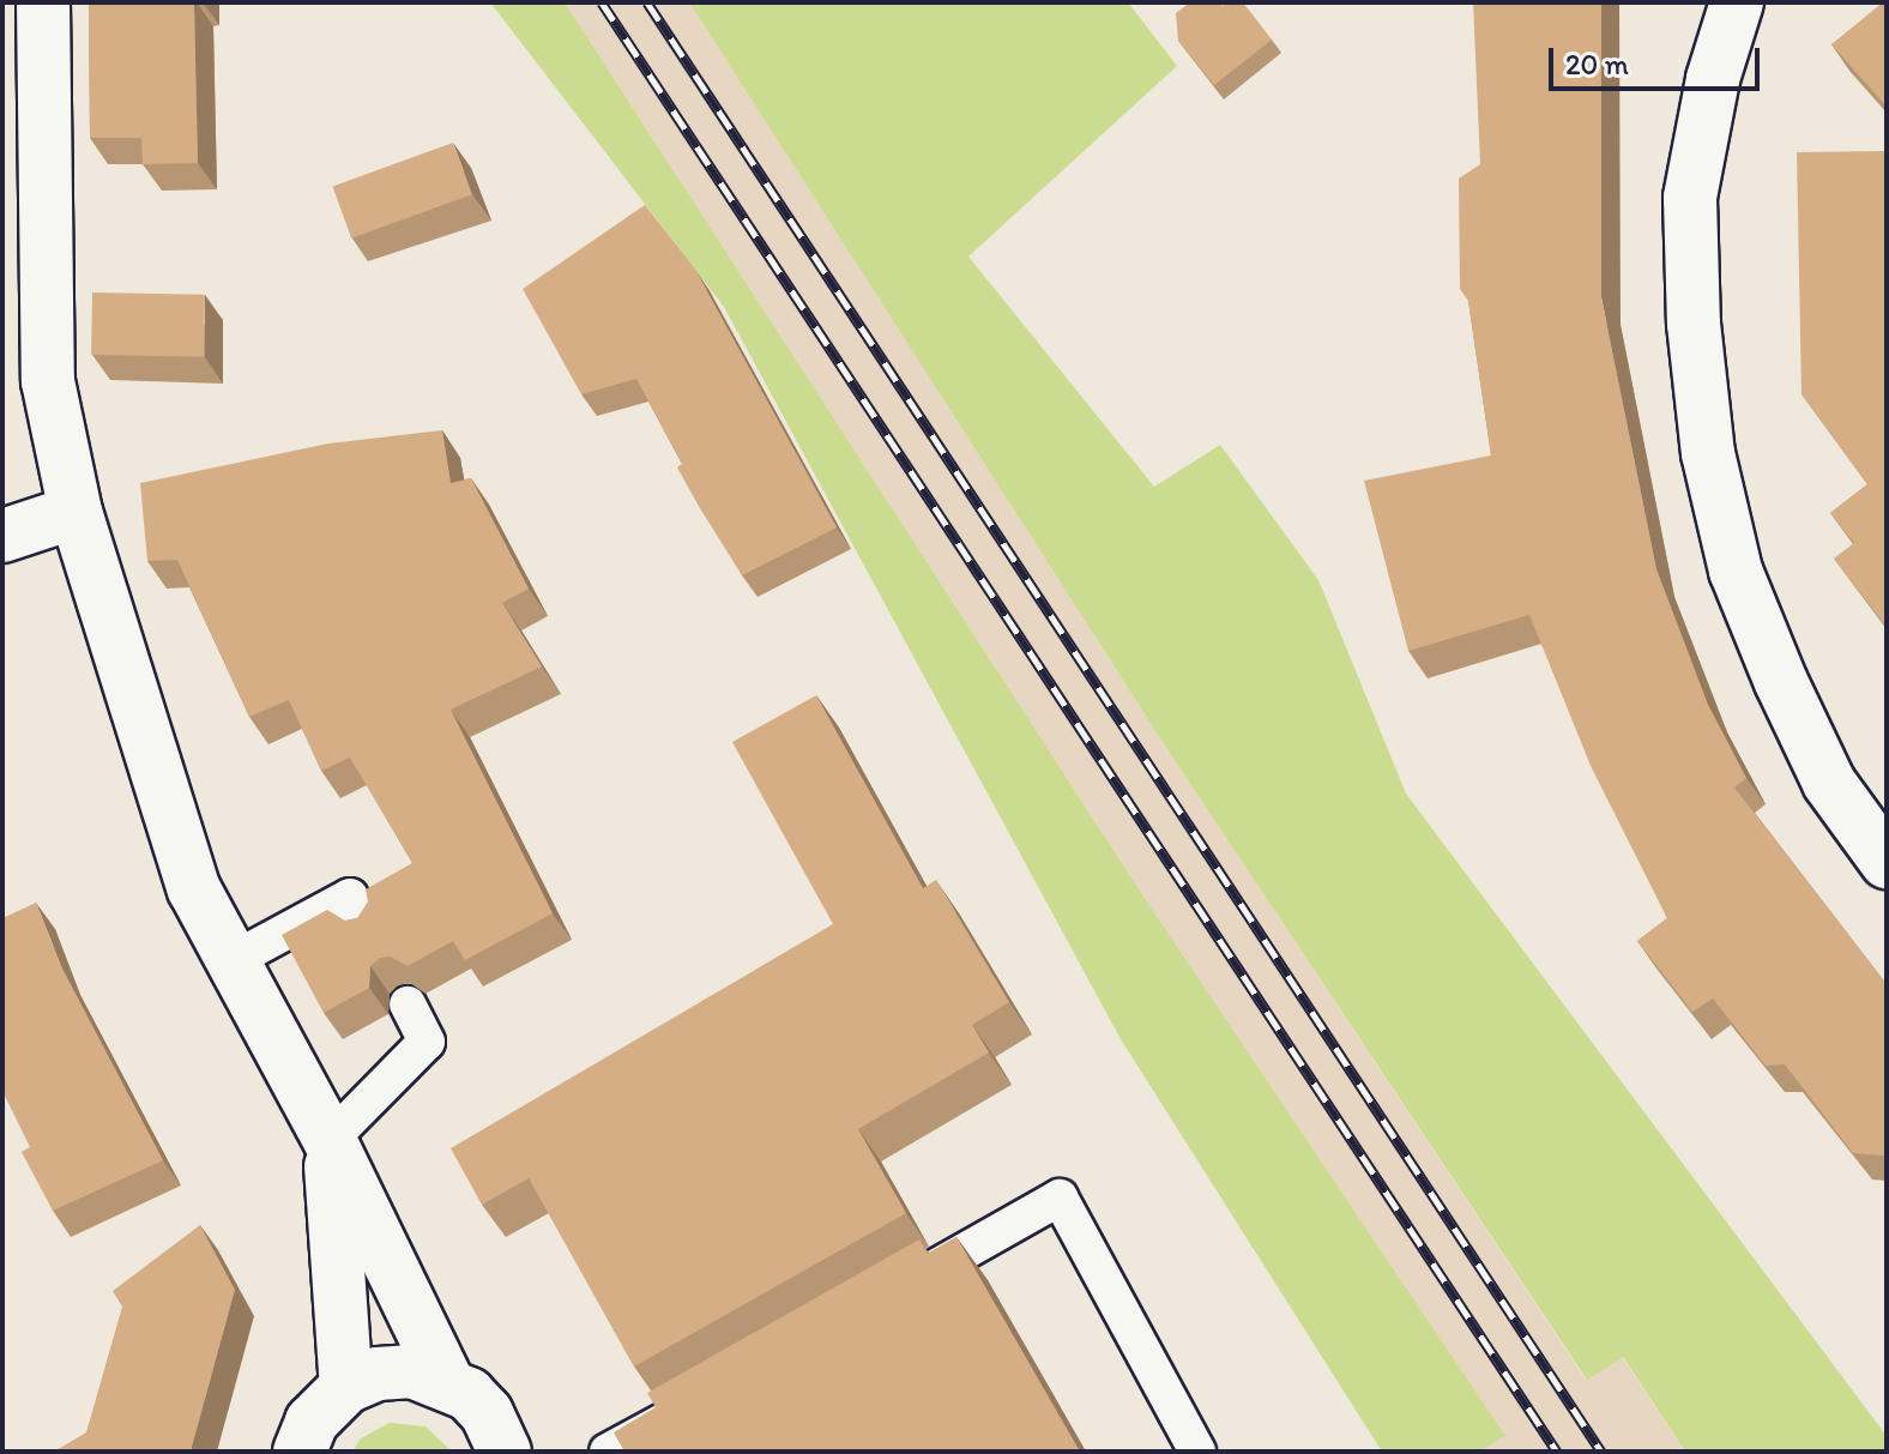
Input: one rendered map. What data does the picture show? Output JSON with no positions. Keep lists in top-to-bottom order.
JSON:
{
  "scale_bar": "20 m"
}
